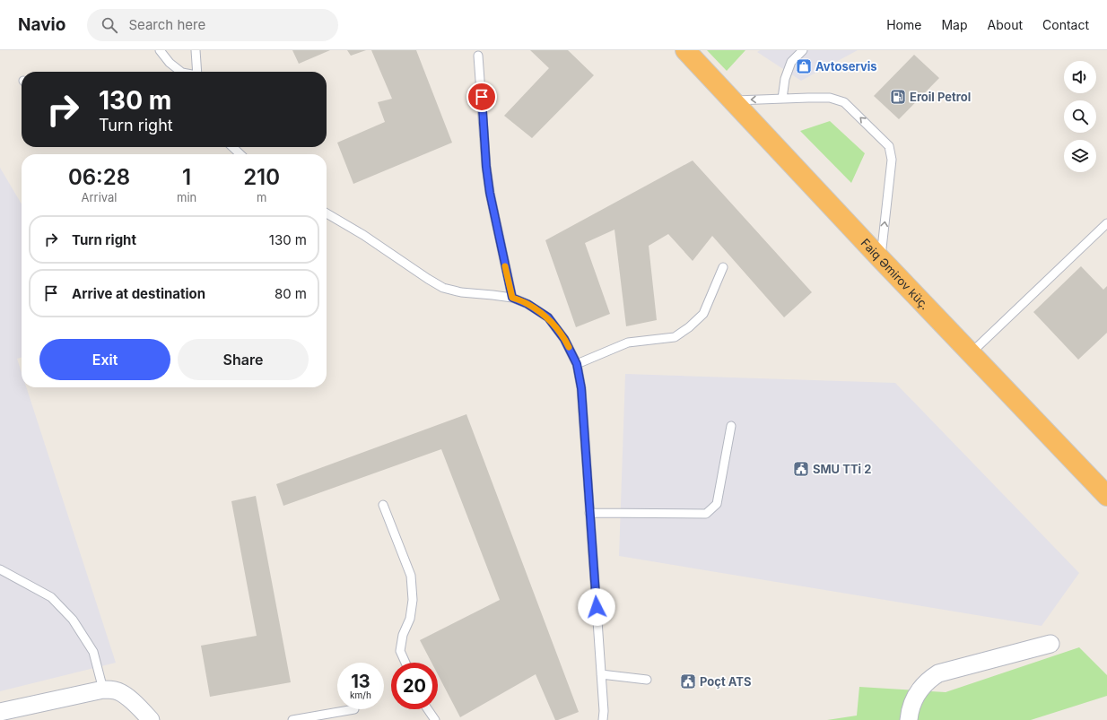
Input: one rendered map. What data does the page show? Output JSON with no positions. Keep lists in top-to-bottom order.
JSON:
{
  "streets": {
    "highway": ["Faiq Əmirov küç."]
  },
  "places": {
    "shop": ["Avtoservis"],
    "fuel station": ["Eroil Petrol"],
    "public building": ["SMU TTi 2", "Poçt ATS"]
  },
  "page": {
    "header": "Navio",
    "search": "Search here",
    "nav": [
      "Home",
      "Map",
      "About",
      "Contact"
    ],
    "turn": ["130 m", "Turn right"],
    "eta": [
      "06:28",
      "Arrival",
      "1",
      "min",
      "210",
      "m"
    ],
    "list": [
      {
        "name": "Turn right",
        "value": "130 m"
      },
      {
        "name": "Arrive at destination",
        "value": "80 m"
      }
    ],
    "buttons": ["Exit", "Share"],
    "speed": "13 km/h",
    "limit": "20"
  }
}
